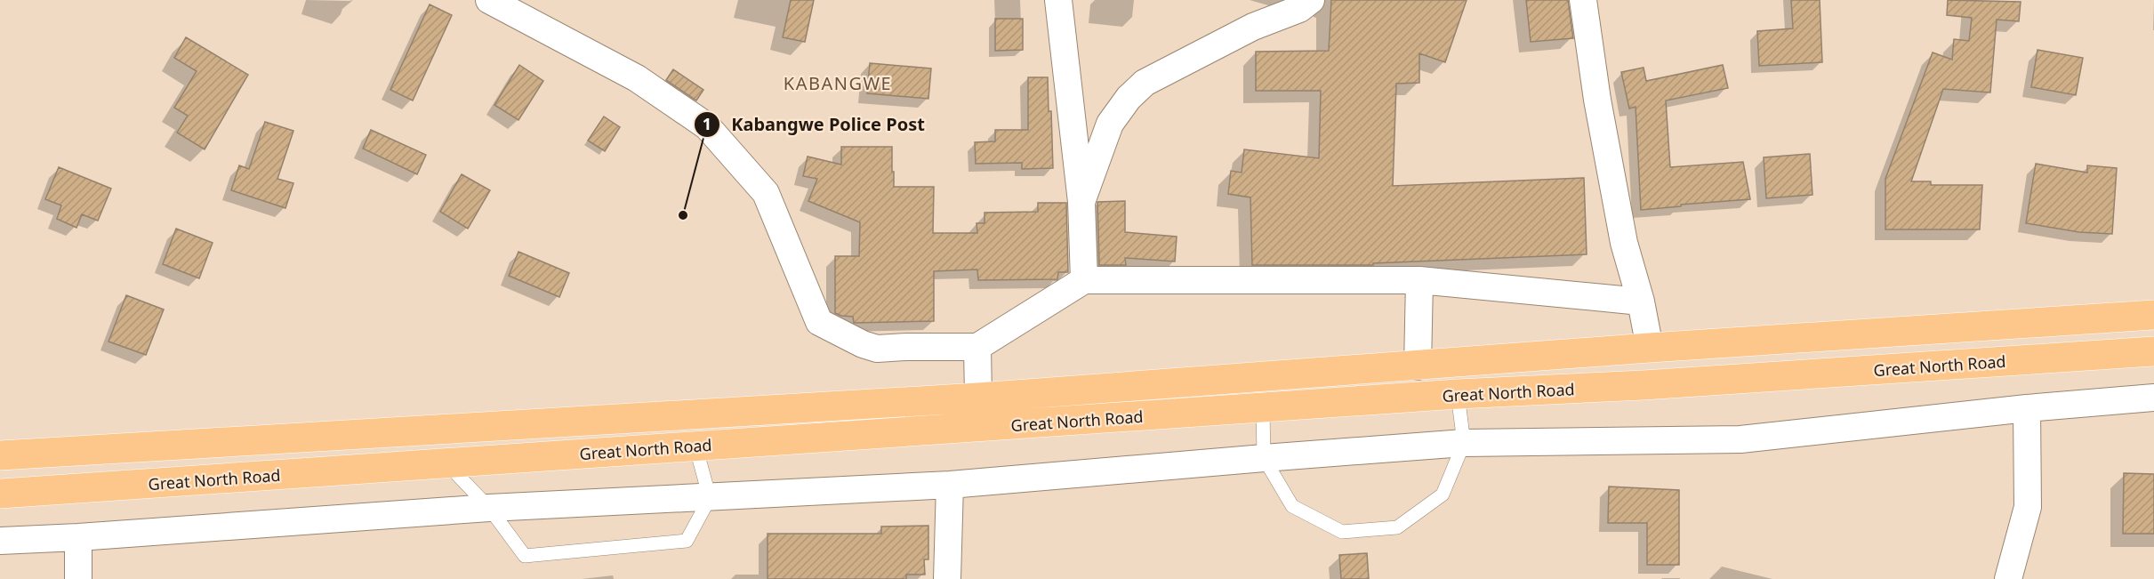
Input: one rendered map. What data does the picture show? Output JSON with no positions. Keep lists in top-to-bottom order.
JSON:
{
  "streets": {
    "main road": ["Great North Road"]
  },
  "districts": ["KABANGWE"],
  "places": ["Kabangwe Police Post"]
}
